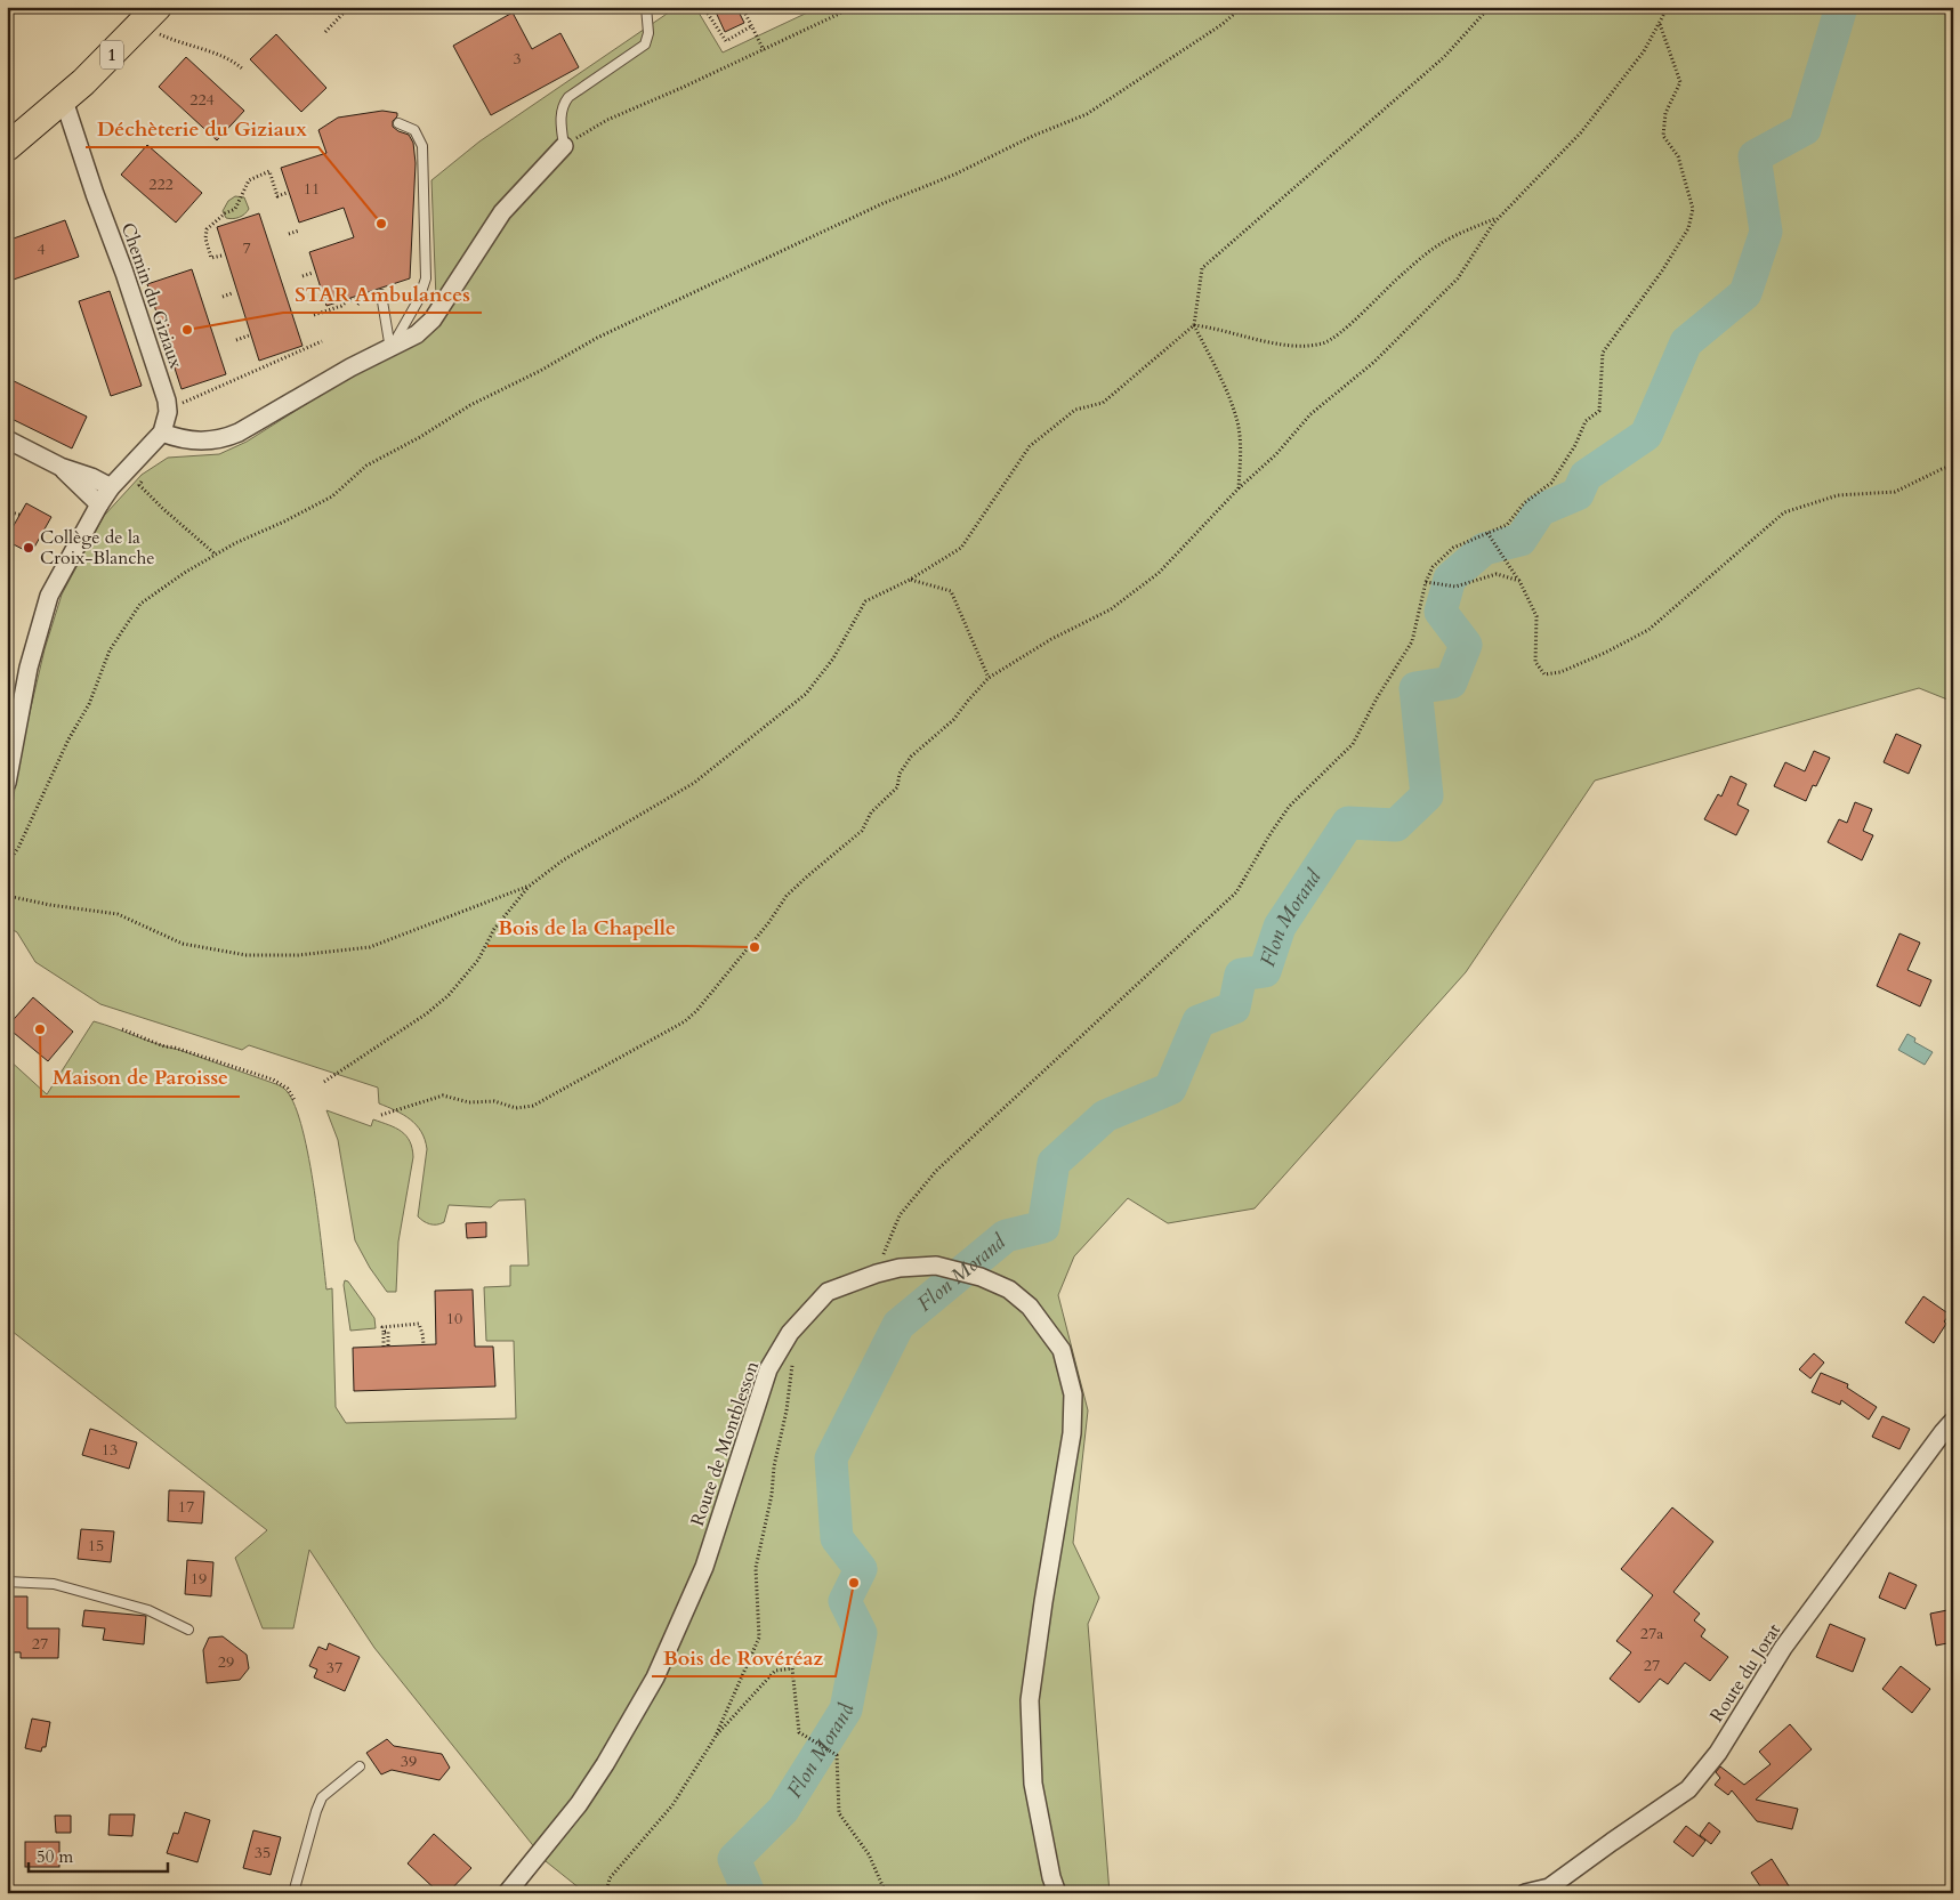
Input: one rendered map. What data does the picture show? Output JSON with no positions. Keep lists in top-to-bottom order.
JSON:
{
  "streets": {
    "main road": ["1"],
    "street": ["Chemin du Giziaux", "Route de Montblesson", "Route du Jorat"]
  },
  "crossings": [
    ["1", "Chemin du Giziaux"]
  ],
  "water": ["Flon Morand"],
  "places": [
    "Déchèterie du Giziaux",
    "STAR Ambulances",
    "Collège de la Croix-Blanche",
    "Bois de la Chapelle",
    "Maison de Paroisse",
    "Bois de Rovéréaz"
  ],
  "house_numbers": [
    "3",
    "224",
    "222",
    "11",
    "7",
    "4",
    "10",
    "13",
    "17",
    "15",
    "19",
    "27a",
    "27",
    "29",
    "27",
    "37",
    "39",
    "35"
  ],
  "scale_bar": "50 m"
}
